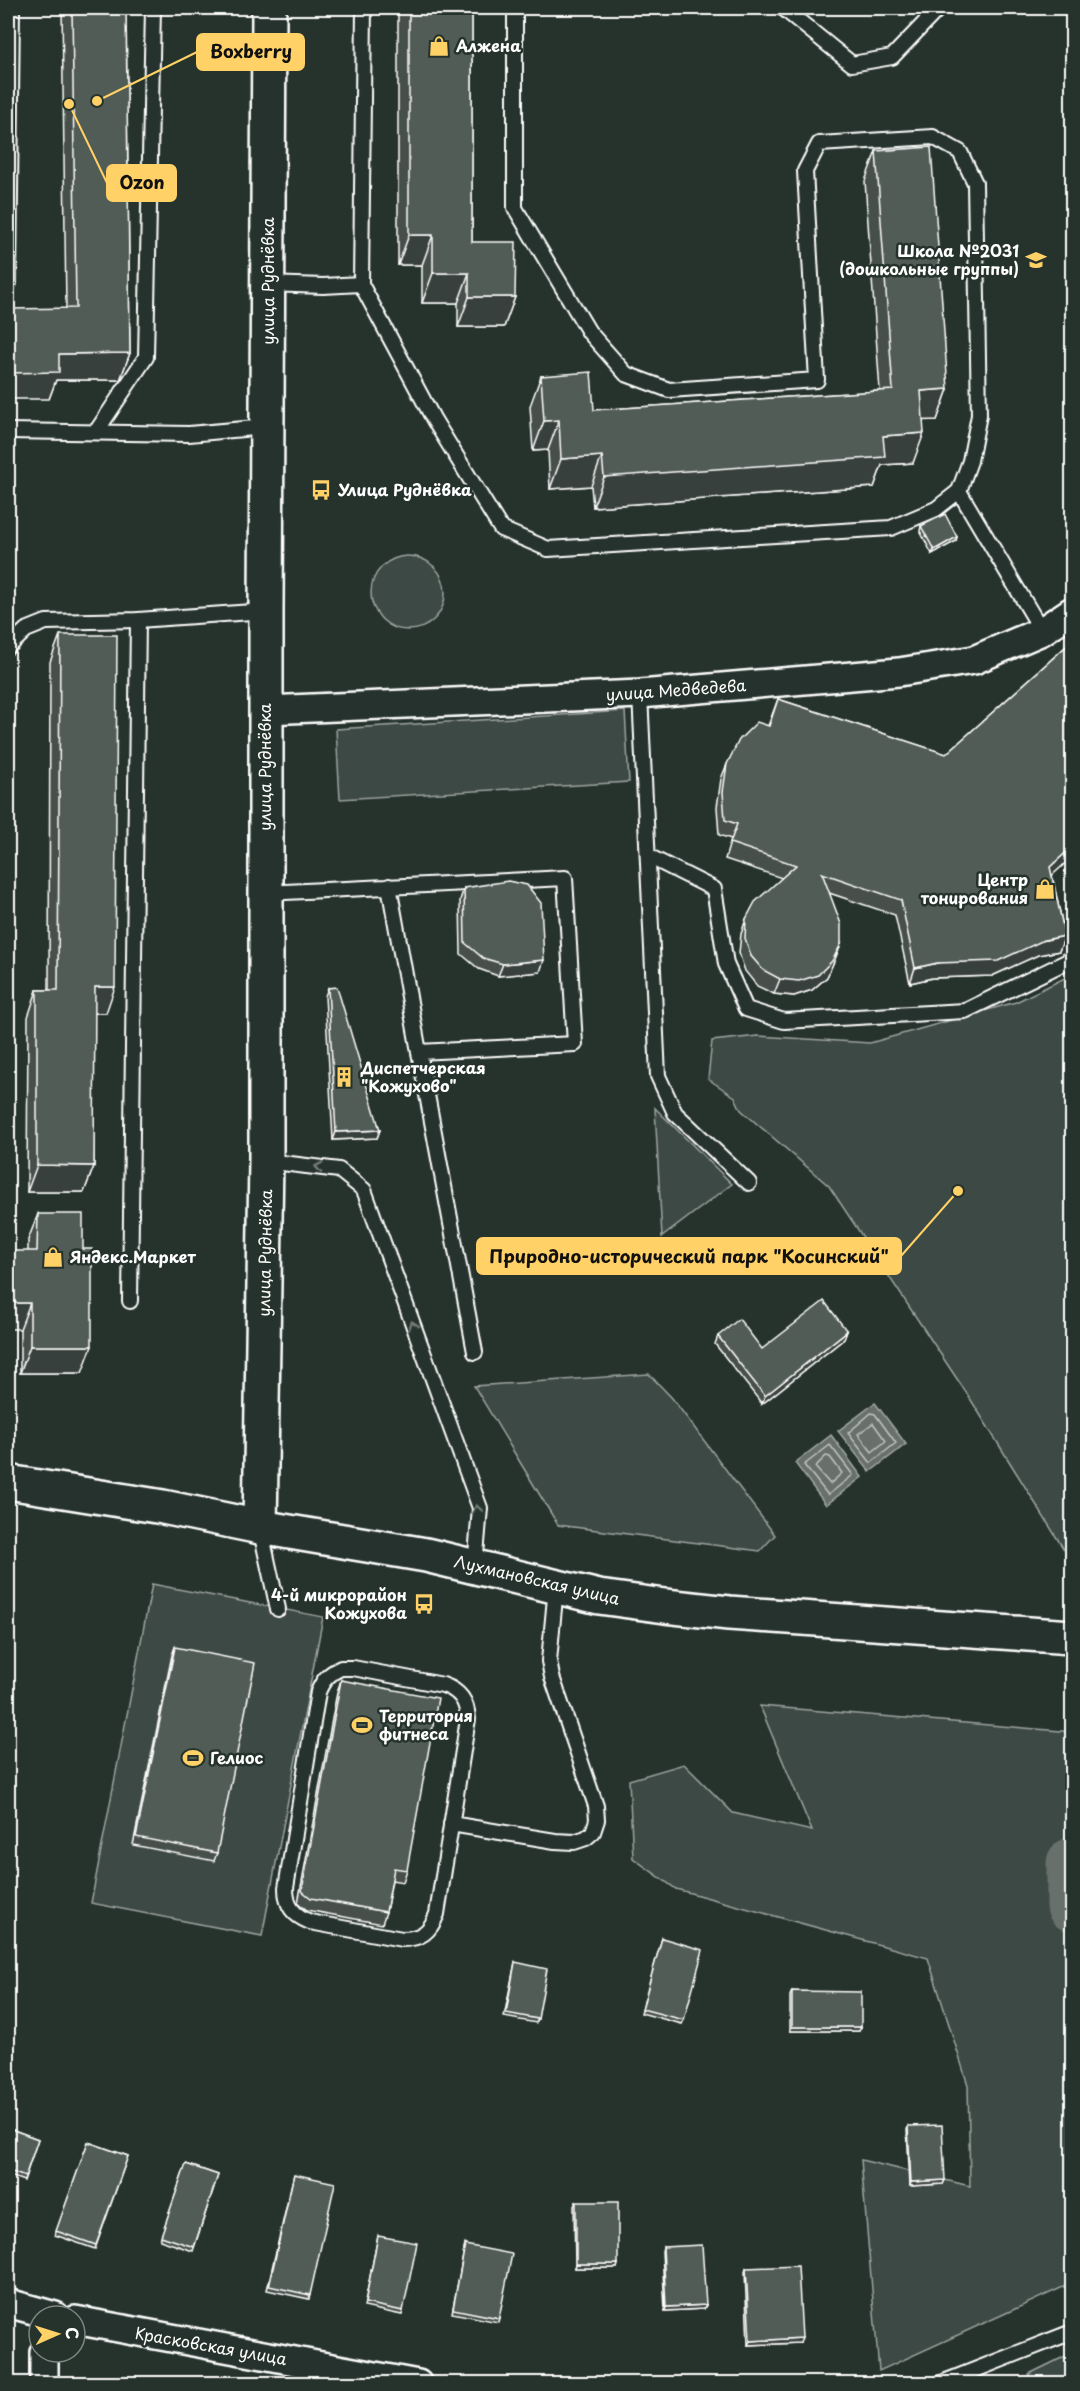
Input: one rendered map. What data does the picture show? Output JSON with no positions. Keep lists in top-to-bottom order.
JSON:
{
  "streets": {
    "street": [
      "улица Руднёвка",
      "улица Медведева",
      "Лухмановская улица",
      "Красковская улица"
    ]
  },
  "crossings": [
    ["улица Руднёвка", "улица Медведева"],
    ["улица Руднёвка", "Лухмановская улица"]
  ],
  "places": {
    "shop": ["Алжена", "Центр тонирования", "Яндекс.Маркет"],
    "other": ["Boxberry", "Ozon", "Природно-исторический парк \"Косинский\""],
    "school or university": ["Школа №2031 (дошкольные группы)"],
    "bus stop": ["Улица Руднёвка", "4-й микрорайон Кожухова"],
    "building": ["Диспетчерская \"Кожухово\""],
    "sports": ["Территория фитнеса", "Гелиос"]
  },
  "north": "right"
}
